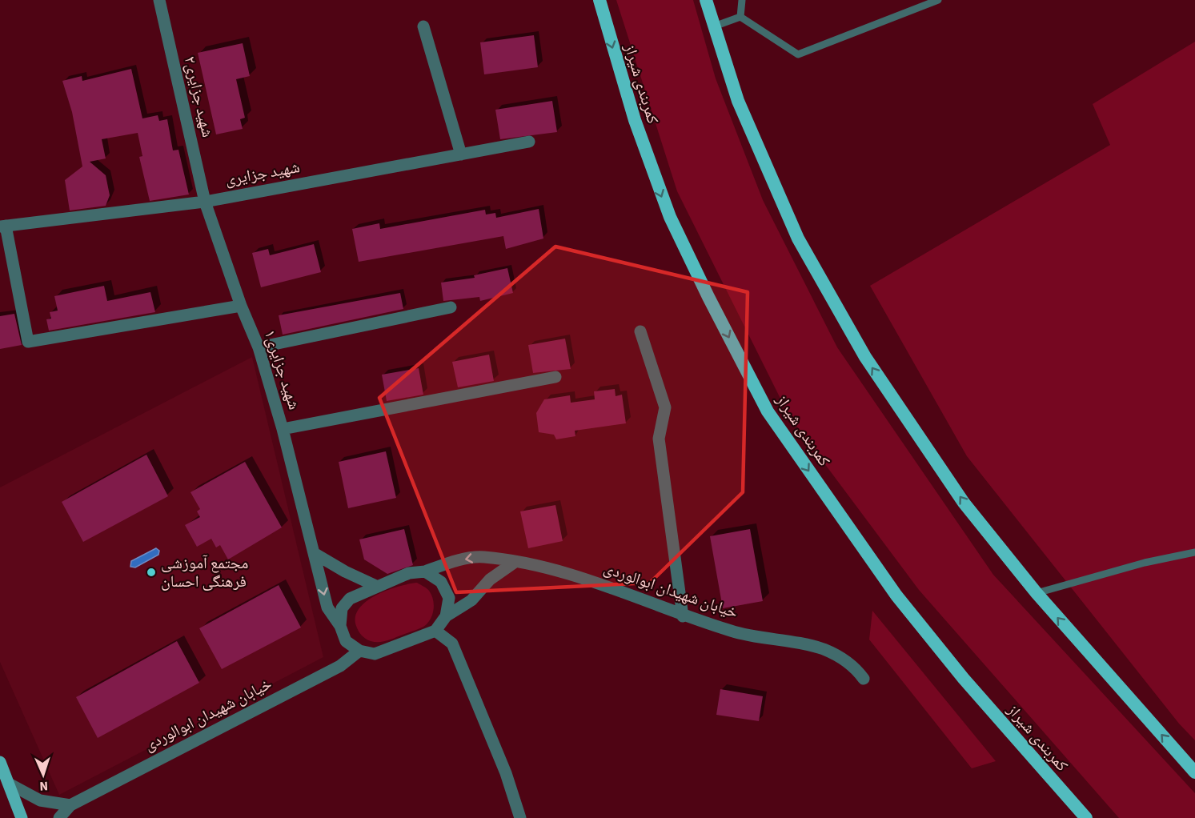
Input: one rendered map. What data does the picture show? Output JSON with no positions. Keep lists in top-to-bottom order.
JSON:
{
  "streets": {
    "highway": ["کمربندی شیراز"],
    "street": [
      "شهید جزایری۲",
      "شهید جزایری",
      "شهید جزایری۱",
      "خیابان شهیدان ابوالوردی"
    ]
  },
  "crossings": [
    ["شهید جزایری۲", "شهید جزایری"],
    ["شهید جزایری۲", "شهید جزایری۱"],
    ["شهید جزایری", "شهید جزایری۱"],
    ["شهید جزایری۱", "خیابان شهیدان ابوالوردی"]
  ],
  "places": ["مجتمع آموزشی فرهنگی احسان"],
  "north": "bottom"
}
